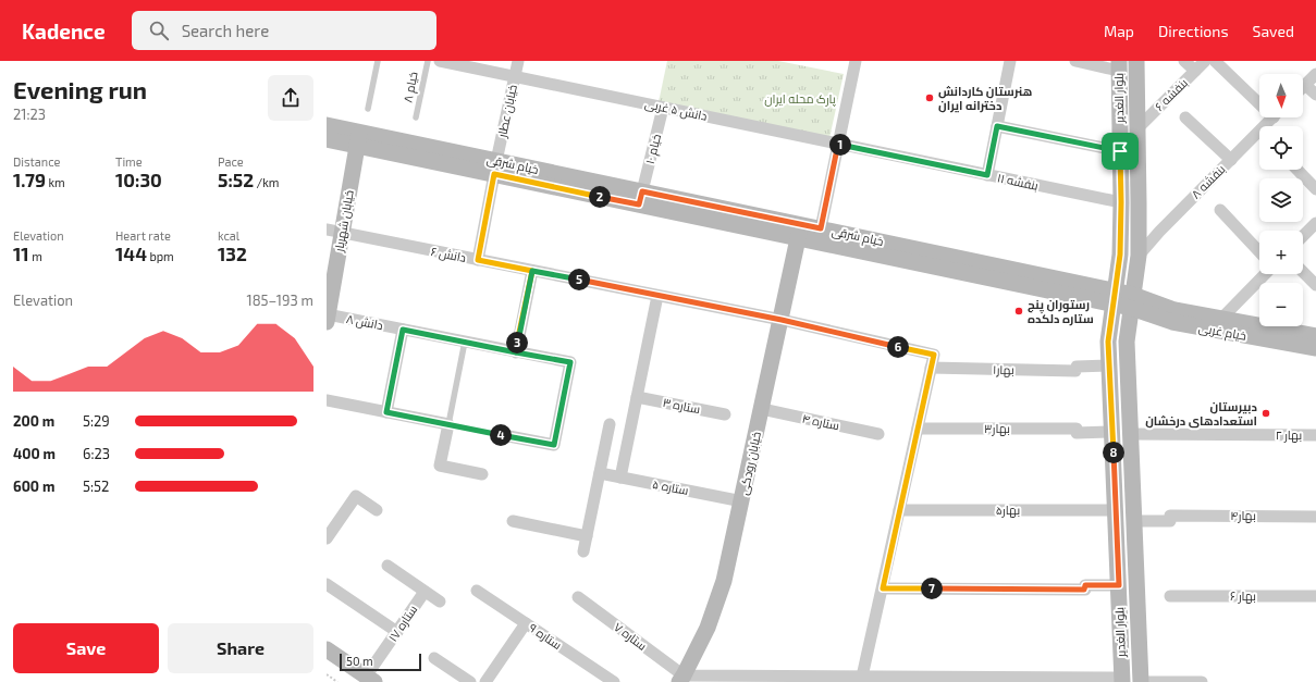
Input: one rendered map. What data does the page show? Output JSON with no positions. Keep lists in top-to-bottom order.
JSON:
{
  "streets": {
    "street": [
      "بنفشه ۶",
      "بلوار الغدیر",
      "دانش ۵ غربی",
      "خیابان عطار",
      "خیام ۱۰",
      "خیام شرقی",
      "بنفشه ۱۱",
      "بنفشه ۸",
      "خیابان شهریار",
      "دانش ۶",
      "دانش ۸",
      "خیام غربی",
      "بهار۱",
      "ستاره ۳",
      "ستاره ۴",
      "بهار۳",
      "بهار ۲",
      "خیابان رودکی",
      "ستاره ۵",
      "بهار۵",
      "بهار۴",
      "بهار ۶",
      "ستاره ۱۷",
      "ستاره ۹",
      "ستاره ۷"
    ],
    "lane": ["خیام ۸"]
  },
  "crossings": [
    ["بنفشه ۶", "بلوار الغدیر"],
    ["بلوار الغدیر", "خیام شرقی"],
    ["بلوار الغدیر", "بنفشه ۱۱"],
    ["بلوار الغدیر", "بنفشه ۸"],
    ["بلوار الغدیر", "خیام غربی"],
    ["بلوار الغدیر", "بهار۱"],
    ["بلوار الغدیر", "بهار۳"],
    ["بلوار الغدیر", "بهار ۲"],
    ["بلوار الغدیر", "بهار۵"],
    ["بلوار الغدیر", "بهار۴"],
    ["دانش ۵ غربی", "خیابان عطار"],
    ["دانش ۵ غربی", "خیام ۱۰"],
    ["دانش ۵ غربی", "بنفشه ۱۱"],
    ["خیابان عطار", "خیام شرقی"],
    ["خیابان عطار", "دانش ۶"],
    ["خیام ۱۰", "خیام شرقی"],
    ["خیام شرقی", "خیابان شهریار"],
    ["خیام شرقی", "خیابان رودکی"],
    ["خیابان شهریار", "دانش ۶"],
    ["خیابان شهریار", "دانش ۸"],
    ["دانش ۶", "بهار۱"],
    ["دانش ۶", "خیابان رودکی"],
    ["ستاره ۴", "خیابان رودکی"],
    ["خیابان رودکی", "ستاره ۵"],
    ["خیابان رودکی", "ستاره ۷"]
  ],
  "parks": ["پارک محله ایران"],
  "places": ["هنرستان کاردانش دخترانه ایران", "رستوران پنج ستاره دلکده", "دبیرستان استعدادهای درخشان"],
  "scale_bar": "50 m",
  "north": "bottom",
  "page": {
    "header": "Kadence",
    "search": "Search here",
    "nav": ["Map", "Directions", "Saved"],
    "heading": ["Evening run", "21:23"],
    "map_buttons": ["+", "−"],
    "pins": [
      "1",
      "2",
      "5",
      "3",
      "6",
      "4",
      "8",
      "7"
    ],
    "stats": [
      ["Distance", "1.79 km"],
      ["Time", "10:30"],
      ["Pace", "5:52 /km"],
      ["Elevation", "11 m"],
      ["Heart rate", "144 bpm"],
      ["kcal", "132"]
    ],
    "chart": ["Elevation", "185–193 m"],
    "list": [
      {
        "name": "200 m",
        "note": "5:29"
      },
      {
        "name": "400 m",
        "note": "6:23"
      },
      {
        "name": "600 m",
        "note": "5:52"
      }
    ],
    "buttons": ["Save", "Share"],
    "scale": "50 m"
  }
}
